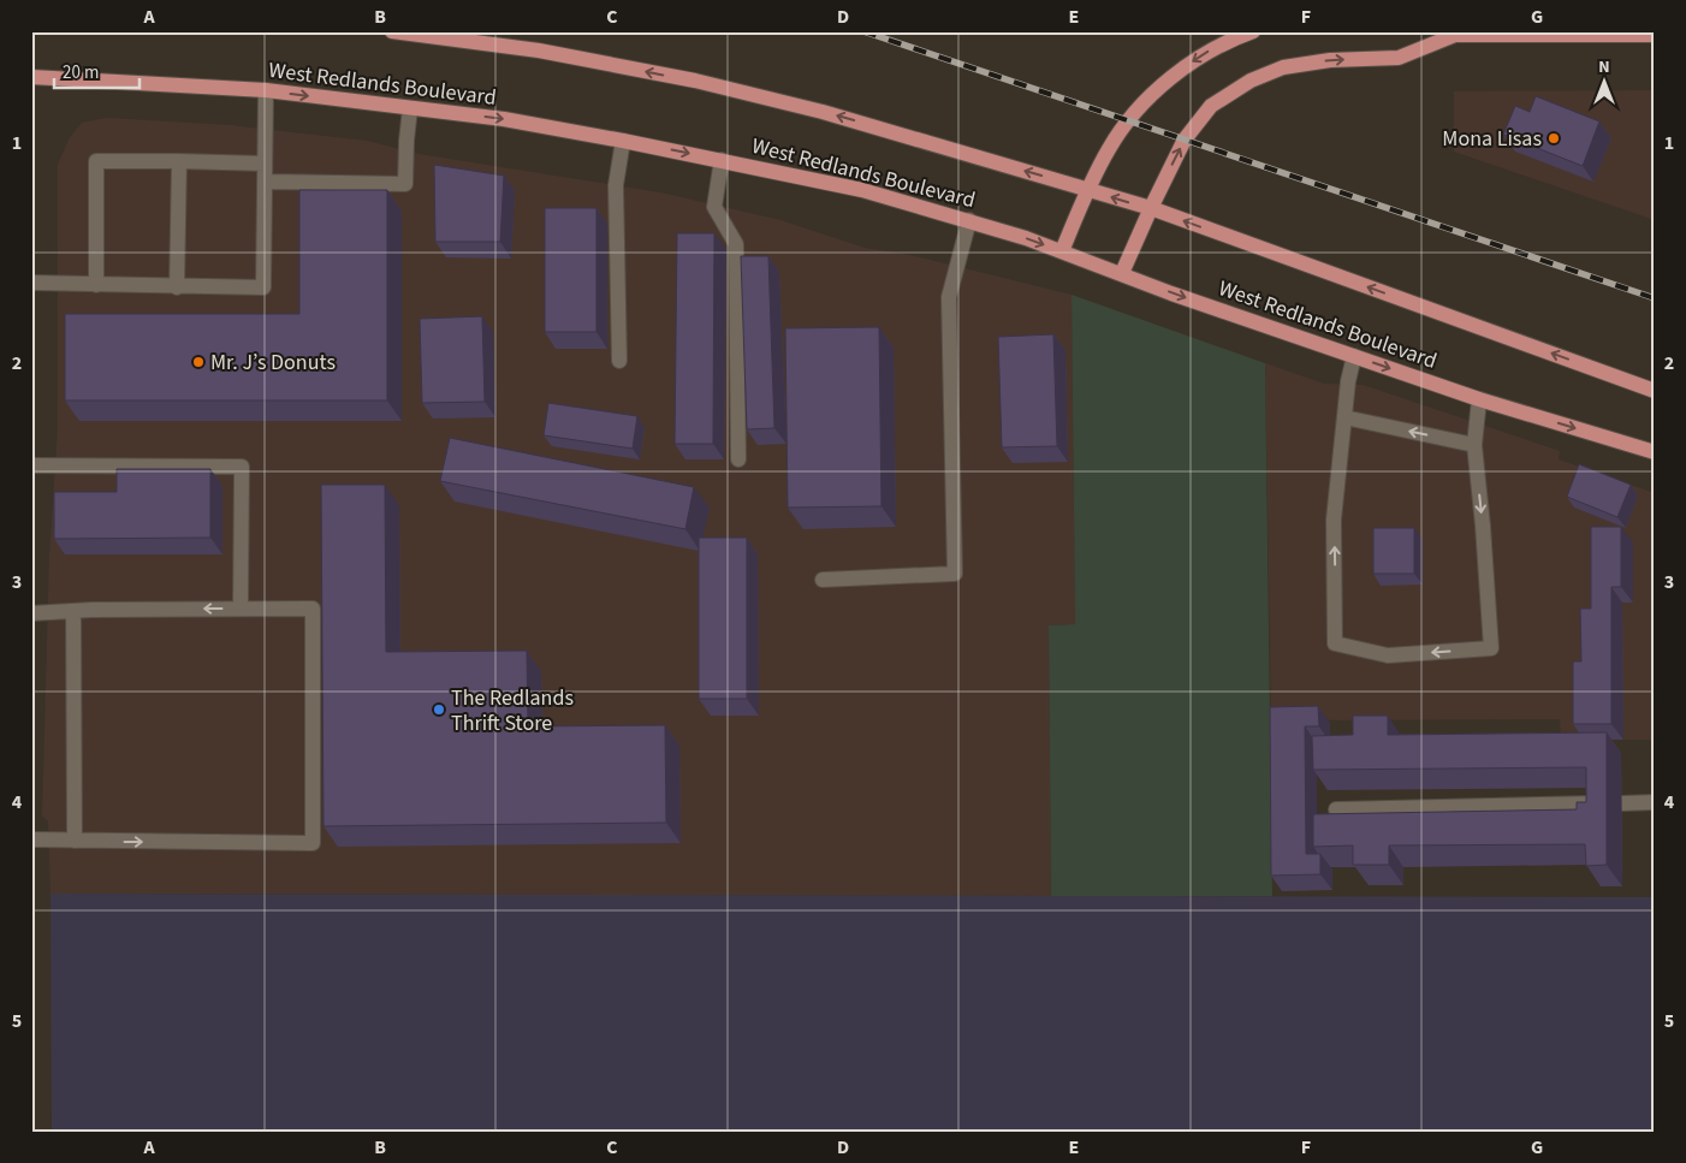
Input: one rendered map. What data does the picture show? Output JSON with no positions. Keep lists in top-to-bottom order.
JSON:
{
  "streets": {
    "main road": ["West Redlands Boulevard"]
  },
  "places": ["Mona Lisas", "Mr. J’s Donuts", "The Redlands Thrift Store"],
  "scale_bar": "20 m",
  "north": "top",
  "grid": {
    "columns": [
      "A",
      "B",
      "C",
      "D",
      "E",
      "F",
      "G"
    ],
    "rows": [
      "1",
      "2",
      "3",
      "4",
      "5"
    ]
  }
}
